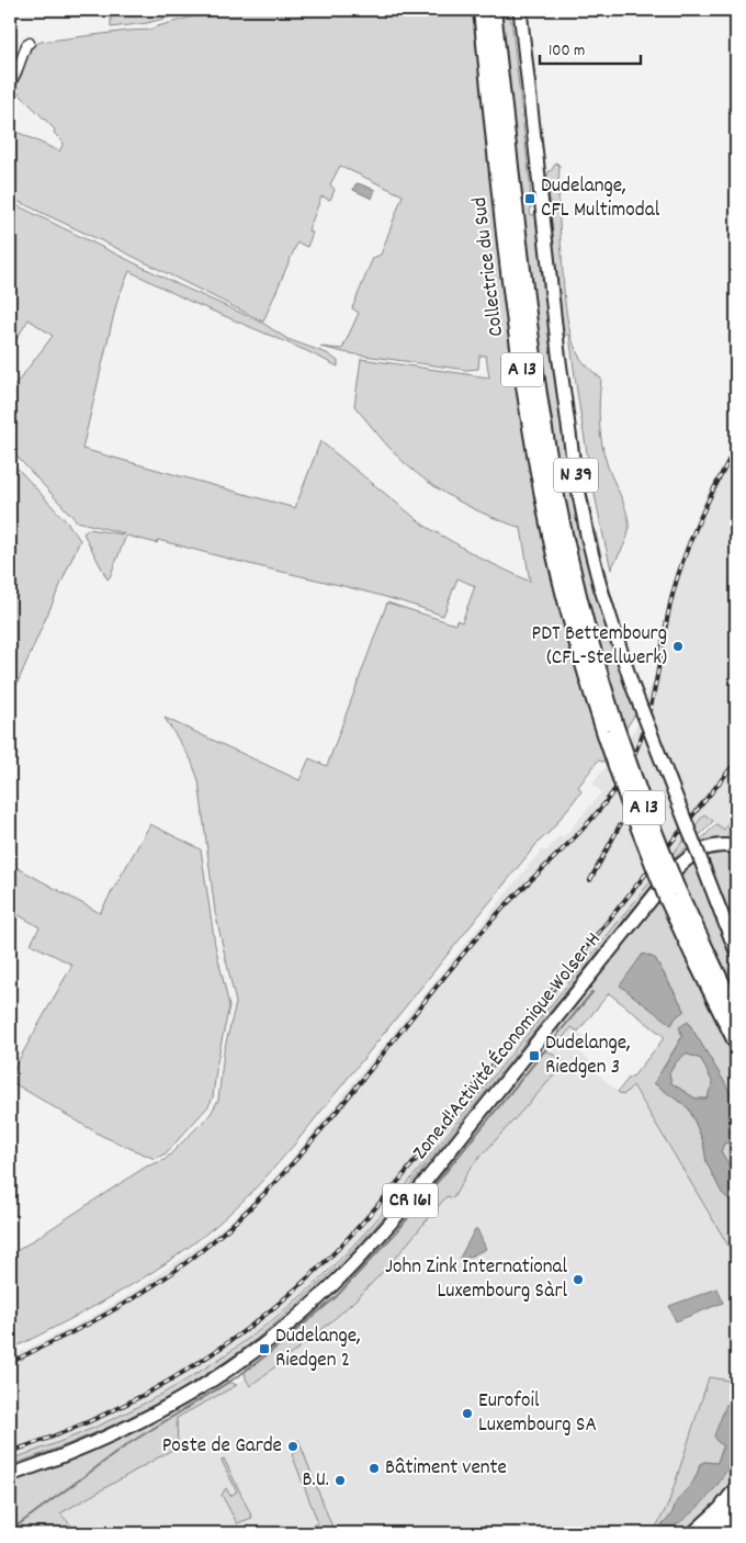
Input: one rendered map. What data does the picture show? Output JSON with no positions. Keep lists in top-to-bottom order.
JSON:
{
  "streets": {
    "highway": ["Collectrice du Sud", "A 13"],
    "main road": ["N 39", "Zone d'Activité Économique Wolser H", "CR 161"]
  },
  "places": {
    "transit": ["Dudelange, CFL Multimodal", "Dudelange, Riedgen 3", "Dudelange, Riedgen 2"],
    "other": [
      "PDT Bettembourg (CFL-Stellwerk)",
      "John Zink International Luxembourg Sàrl",
      "Eurofoil Luxembourg SA",
      "Poste de Garde",
      "Bâtiment vente",
      "B.U."
    ]
  },
  "scale_bar": "100 m"
}
